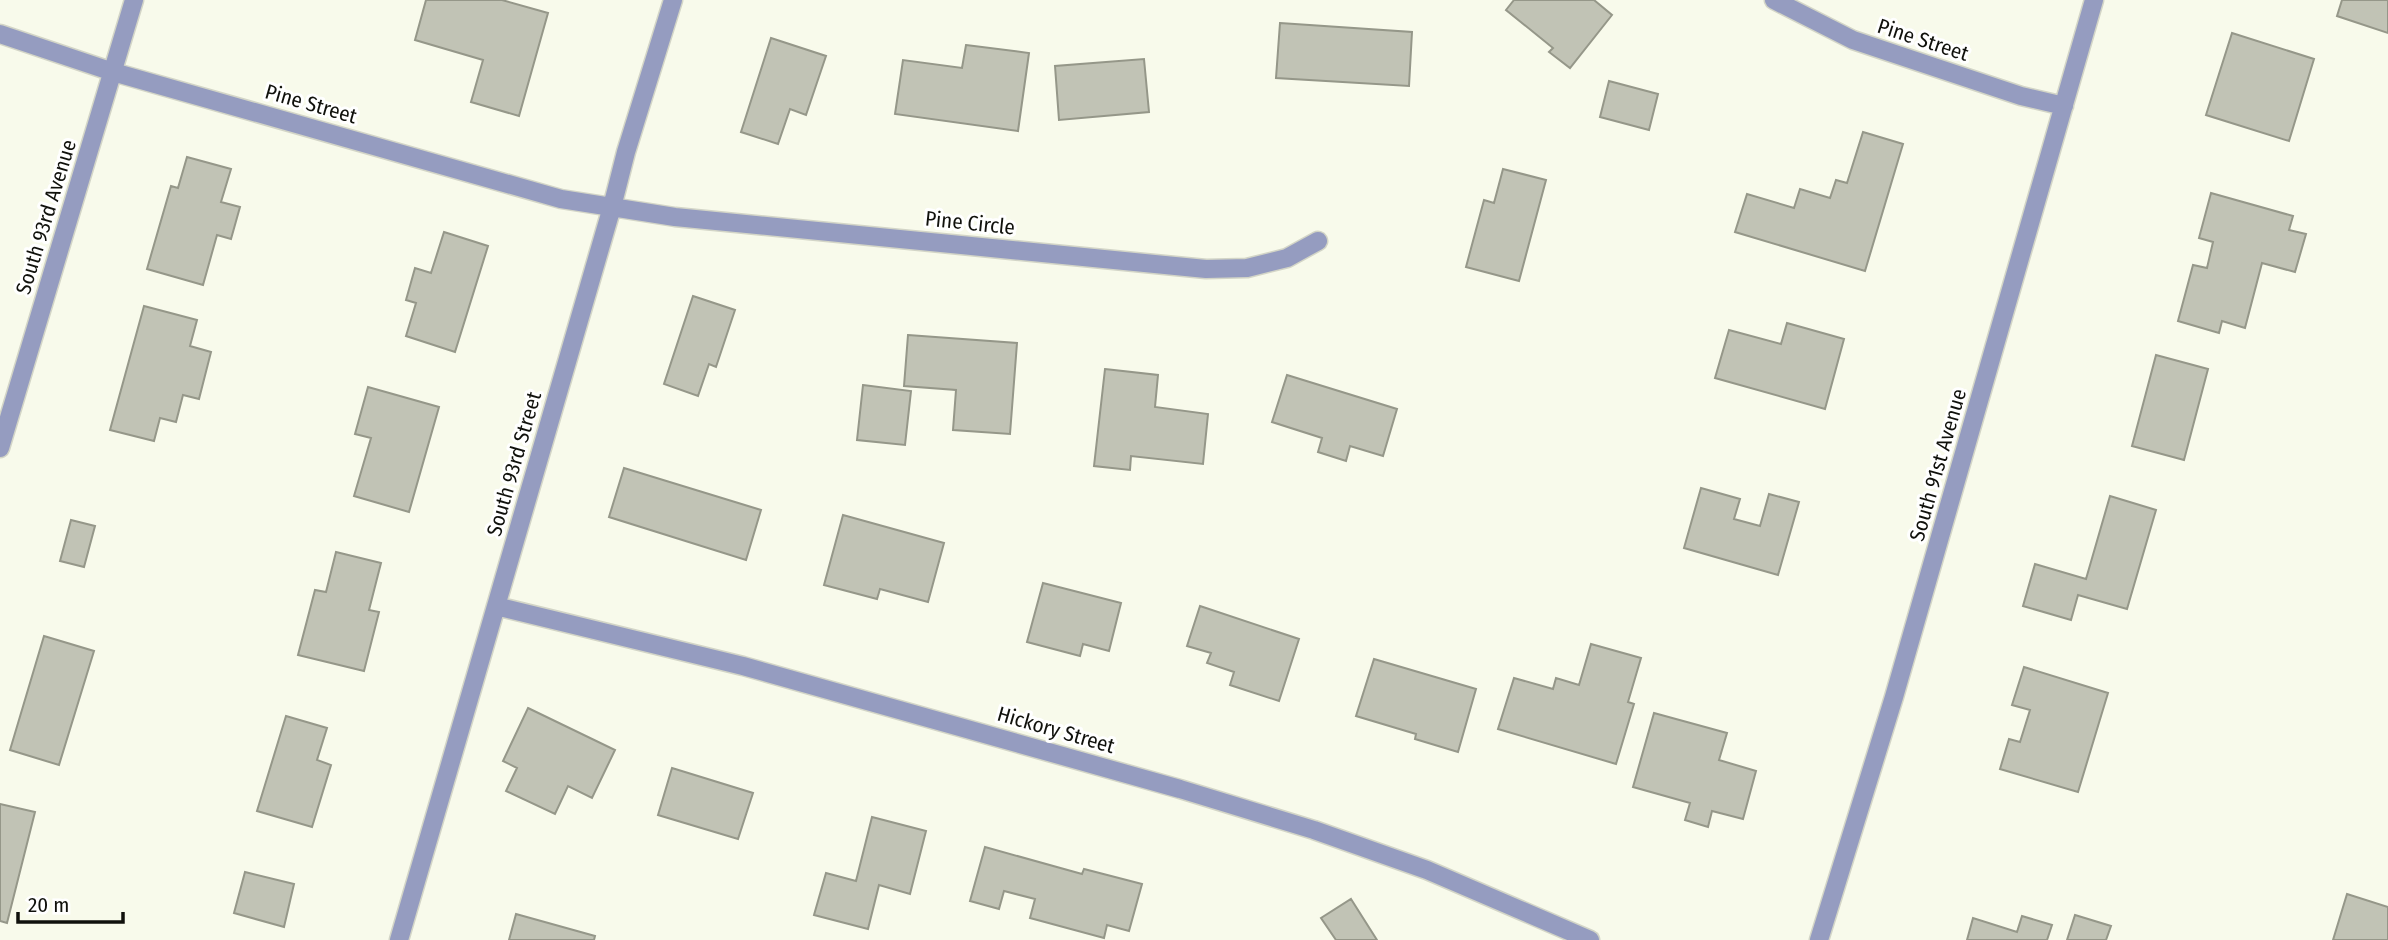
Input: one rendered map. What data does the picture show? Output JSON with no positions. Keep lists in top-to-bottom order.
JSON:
{
  "streets": {
    "street": [
      "Pine Street",
      "South 93rd Avenue",
      "Pine Circle",
      "South 93rd Street",
      "South 91st Avenue",
      "Hickory Street"
    ]
  },
  "crossings": [
    ["Pine Street", "South 93rd Avenue"],
    ["Pine Street", "Pine Circle"],
    ["Pine Street", "South 93rd Street"],
    ["Pine Street", "South 91st Avenue"],
    ["Pine Circle", "South 93rd Street"],
    ["South 93rd Street", "Hickory Street"]
  ],
  "scale_bar": "20 m"
}
